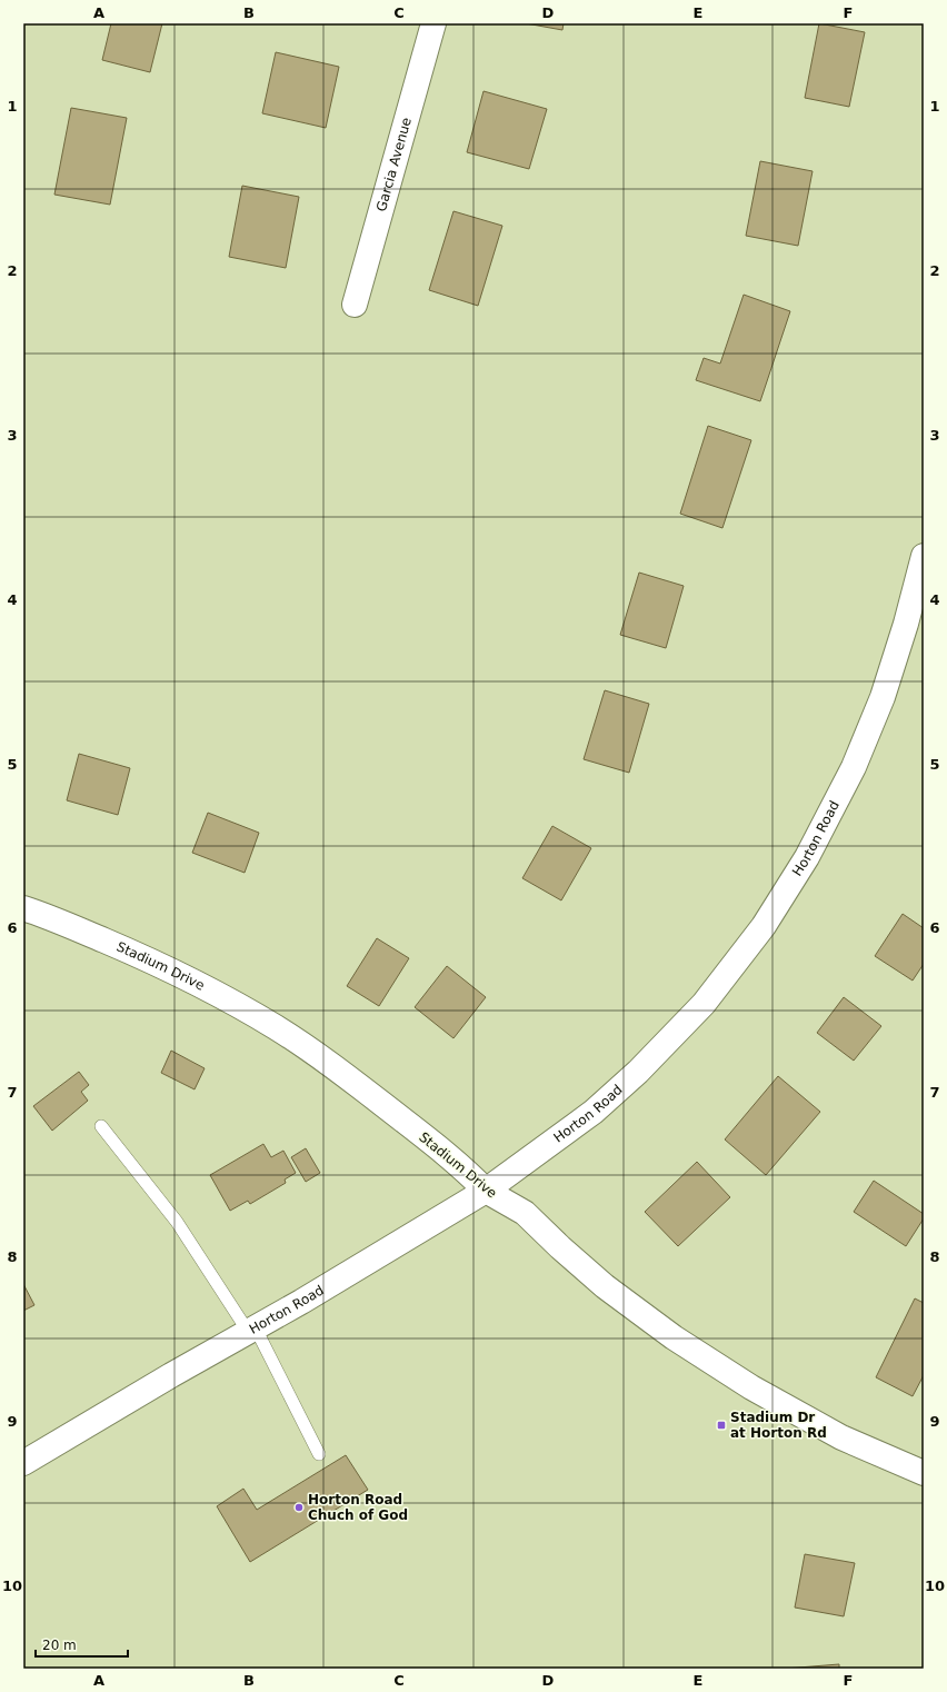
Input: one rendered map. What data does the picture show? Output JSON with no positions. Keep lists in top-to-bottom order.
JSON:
{
  "streets": {
    "street": ["Garcia Avenue", "Horton Road", "Stadium Drive"]
  },
  "crossings": [
    ["Horton Road", "Stadium Drive"]
  ],
  "places": {
    "transit": ["Stadium Dr at Horton Rd"],
    "other": ["Horton Road Chuch of God"]
  },
  "scale_bar": "20 m",
  "grid": {
    "columns": [
      "A",
      "B",
      "C",
      "D",
      "E",
      "F"
    ],
    "rows": [
      "1",
      "2",
      "3",
      "4",
      "5",
      "6",
      "7",
      "8",
      "9",
      "10"
    ]
  }
}
